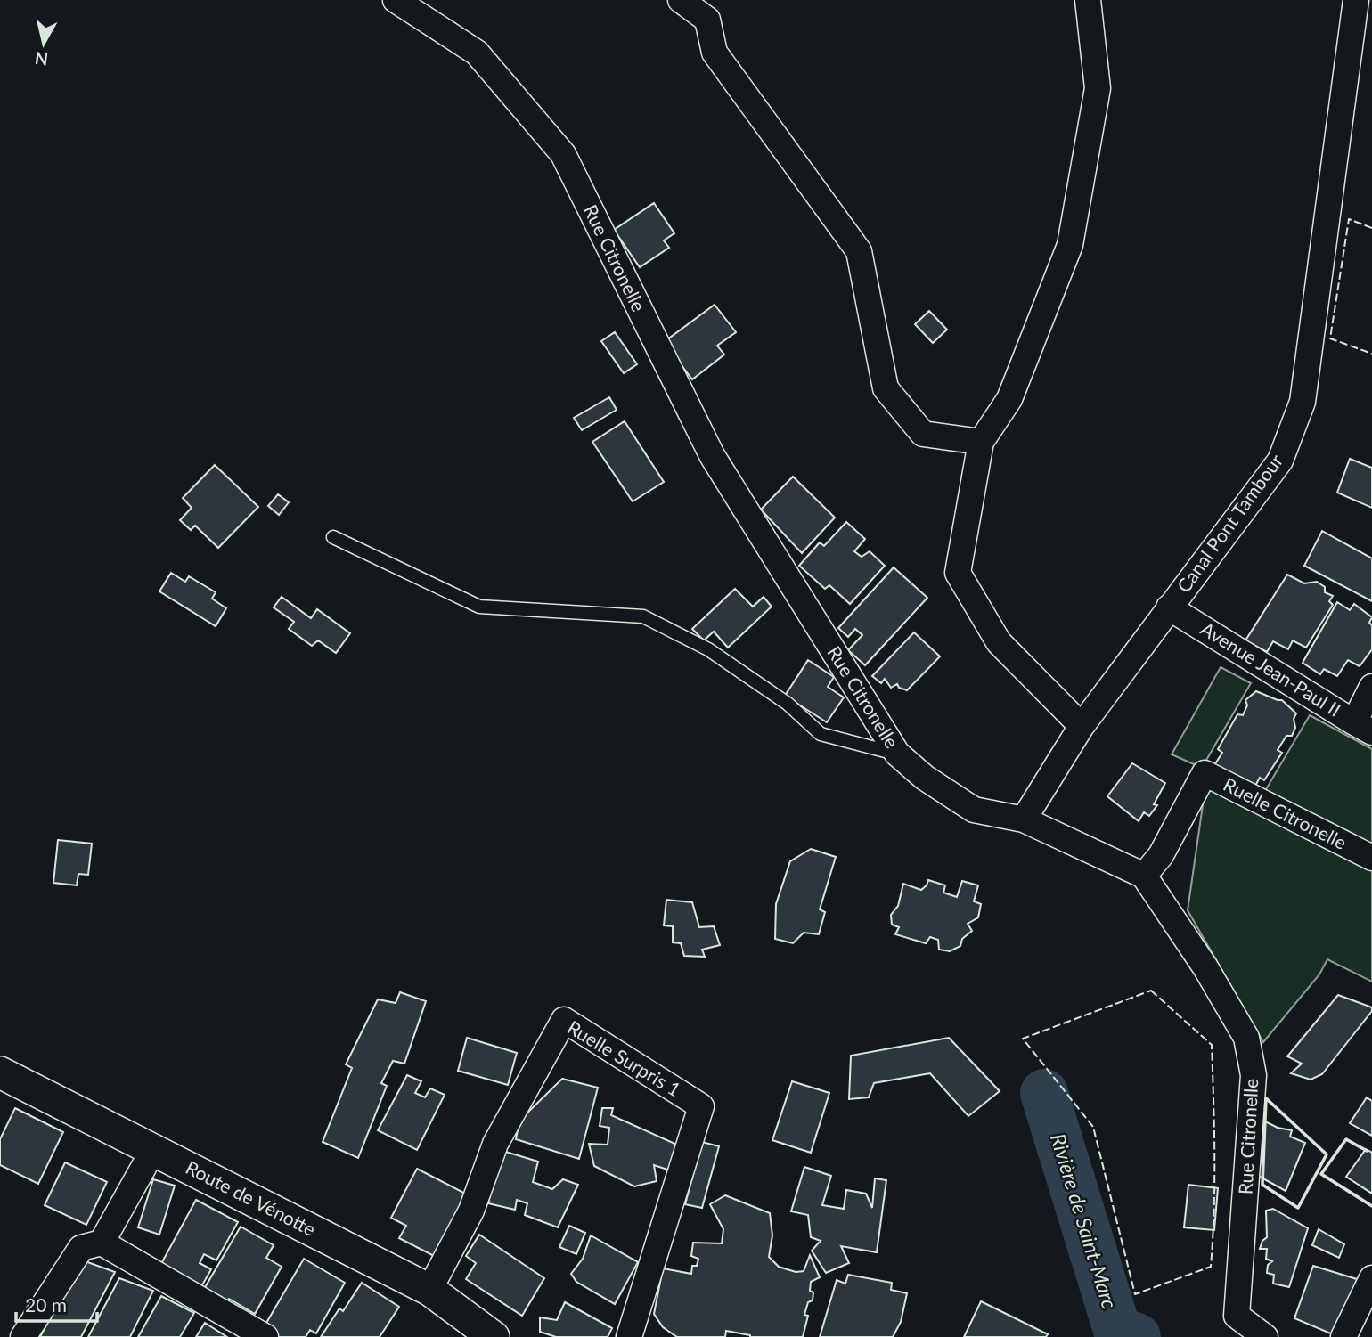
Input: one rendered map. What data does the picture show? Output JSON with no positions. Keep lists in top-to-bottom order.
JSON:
{
  "streets": {
    "street": [
      "Rue Citronelle",
      "Canal Pont Tambour",
      "Avenue Jean-Paul II",
      "Ruelle Citronelle",
      "Ruelle Surpris 1",
      "Route de Vénotte"
    ]
  },
  "crossings": [
    ["Rue Citronelle", "Canal Pont Tambour"],
    ["Rue Citronelle", "Ruelle Citronelle"],
    ["Canal Pont Tambour", "Avenue Jean-Paul II"],
    ["Ruelle Surpris 1", "Route de Vénotte"]
  ],
  "water": ["Rivière de Saint-Marc"],
  "scale_bar": "20 m",
  "north": "bottom"
}
